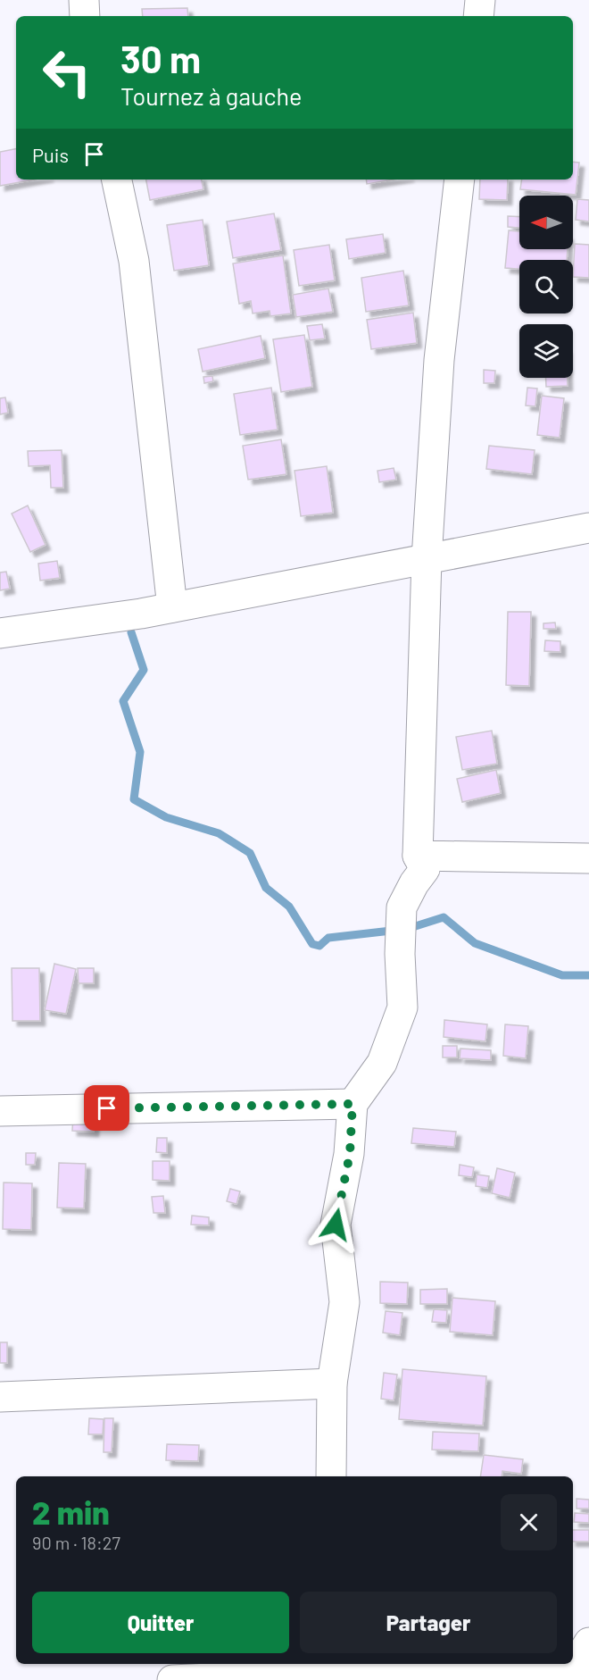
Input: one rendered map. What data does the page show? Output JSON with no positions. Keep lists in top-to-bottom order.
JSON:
{
  "north": "left",
  "page": {
    "turn": ["30 m", "Tournez à gauche"],
    "then": "Puis",
    "heading": ["2 min", "90 m · 18:27"],
    "buttons": ["Quitter", "Partager"]
  }
}
